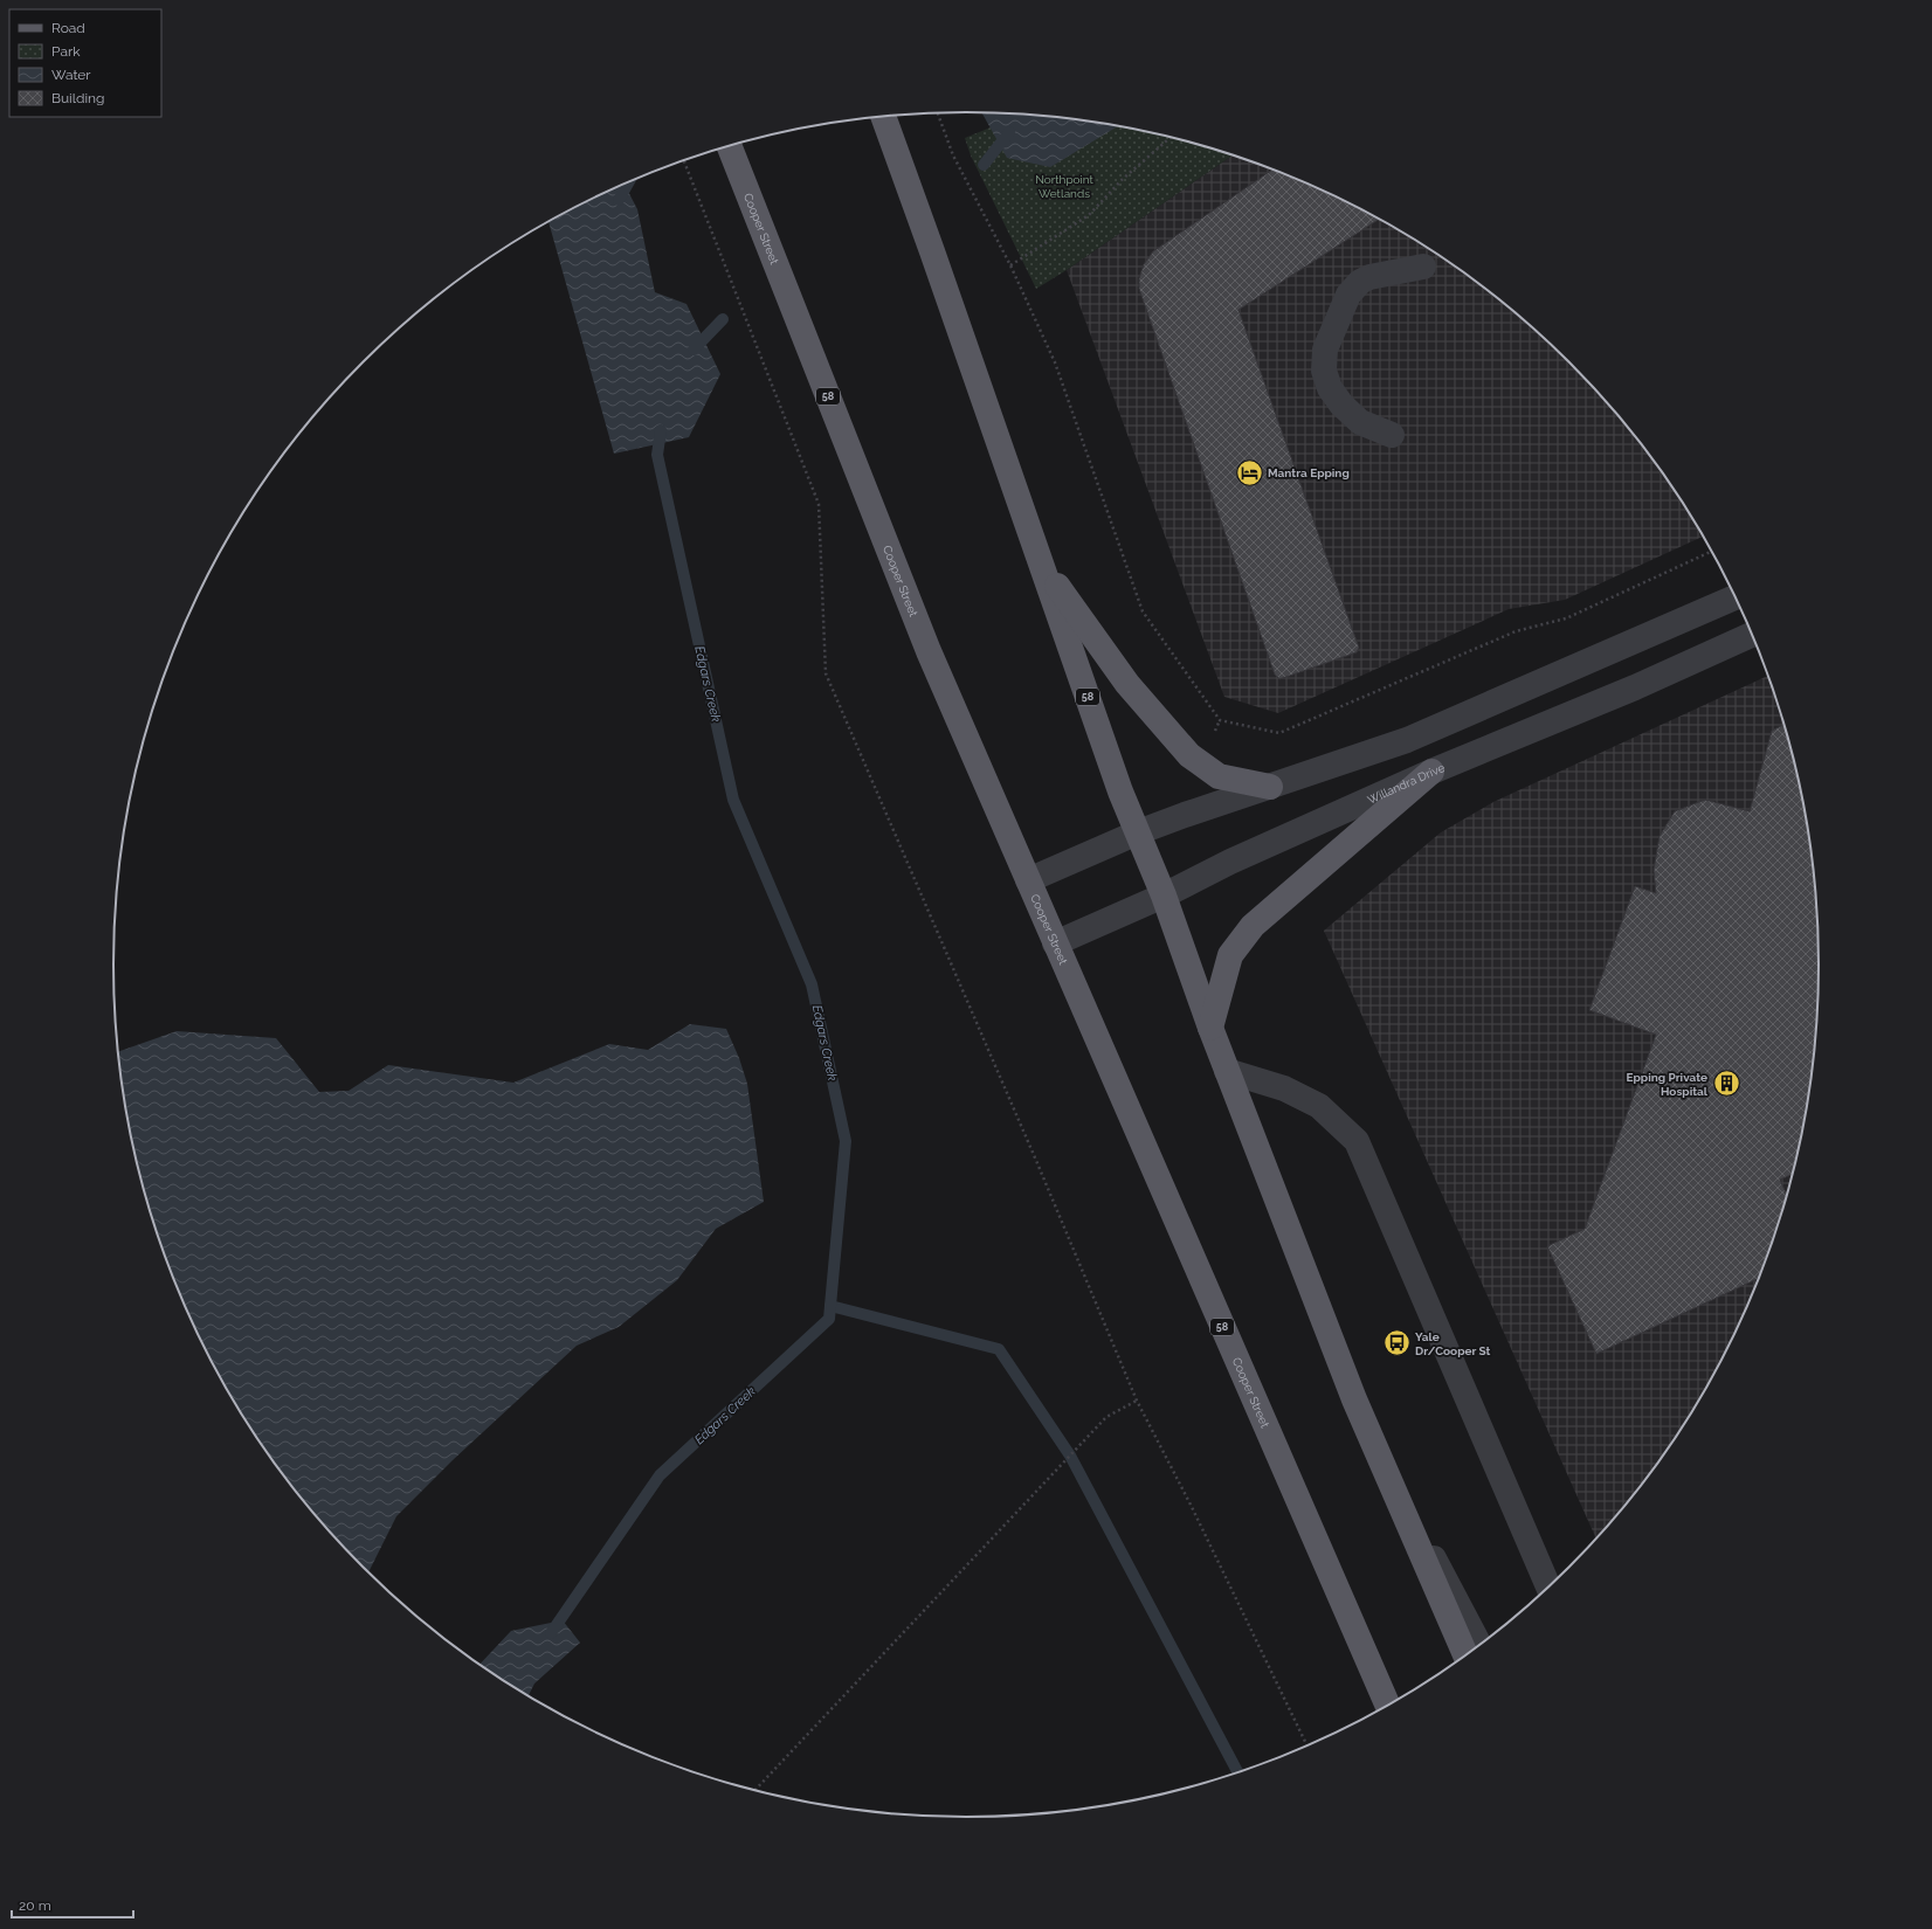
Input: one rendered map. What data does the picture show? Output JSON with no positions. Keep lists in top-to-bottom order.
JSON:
{
  "streets": {
    "main road": ["Cooper Street", "58"],
    "street": ["Willandra Drive"]
  },
  "crossings": [
    ["Cooper Street", "Willandra Drive"],
    ["58", "Willandra Drive"]
  ],
  "water": ["Edgars Creek"],
  "parks": ["Northpoint Wetlands"],
  "places": {
    "hotel": ["Mantra Epping"],
    "building": ["Epping Private Hospital"],
    "bus stop": ["Yale Dr/Cooper St"]
  },
  "legend": [
    "Road",
    "Park",
    "Water",
    "Building"
  ],
  "scale_bar": "20 m"
}
